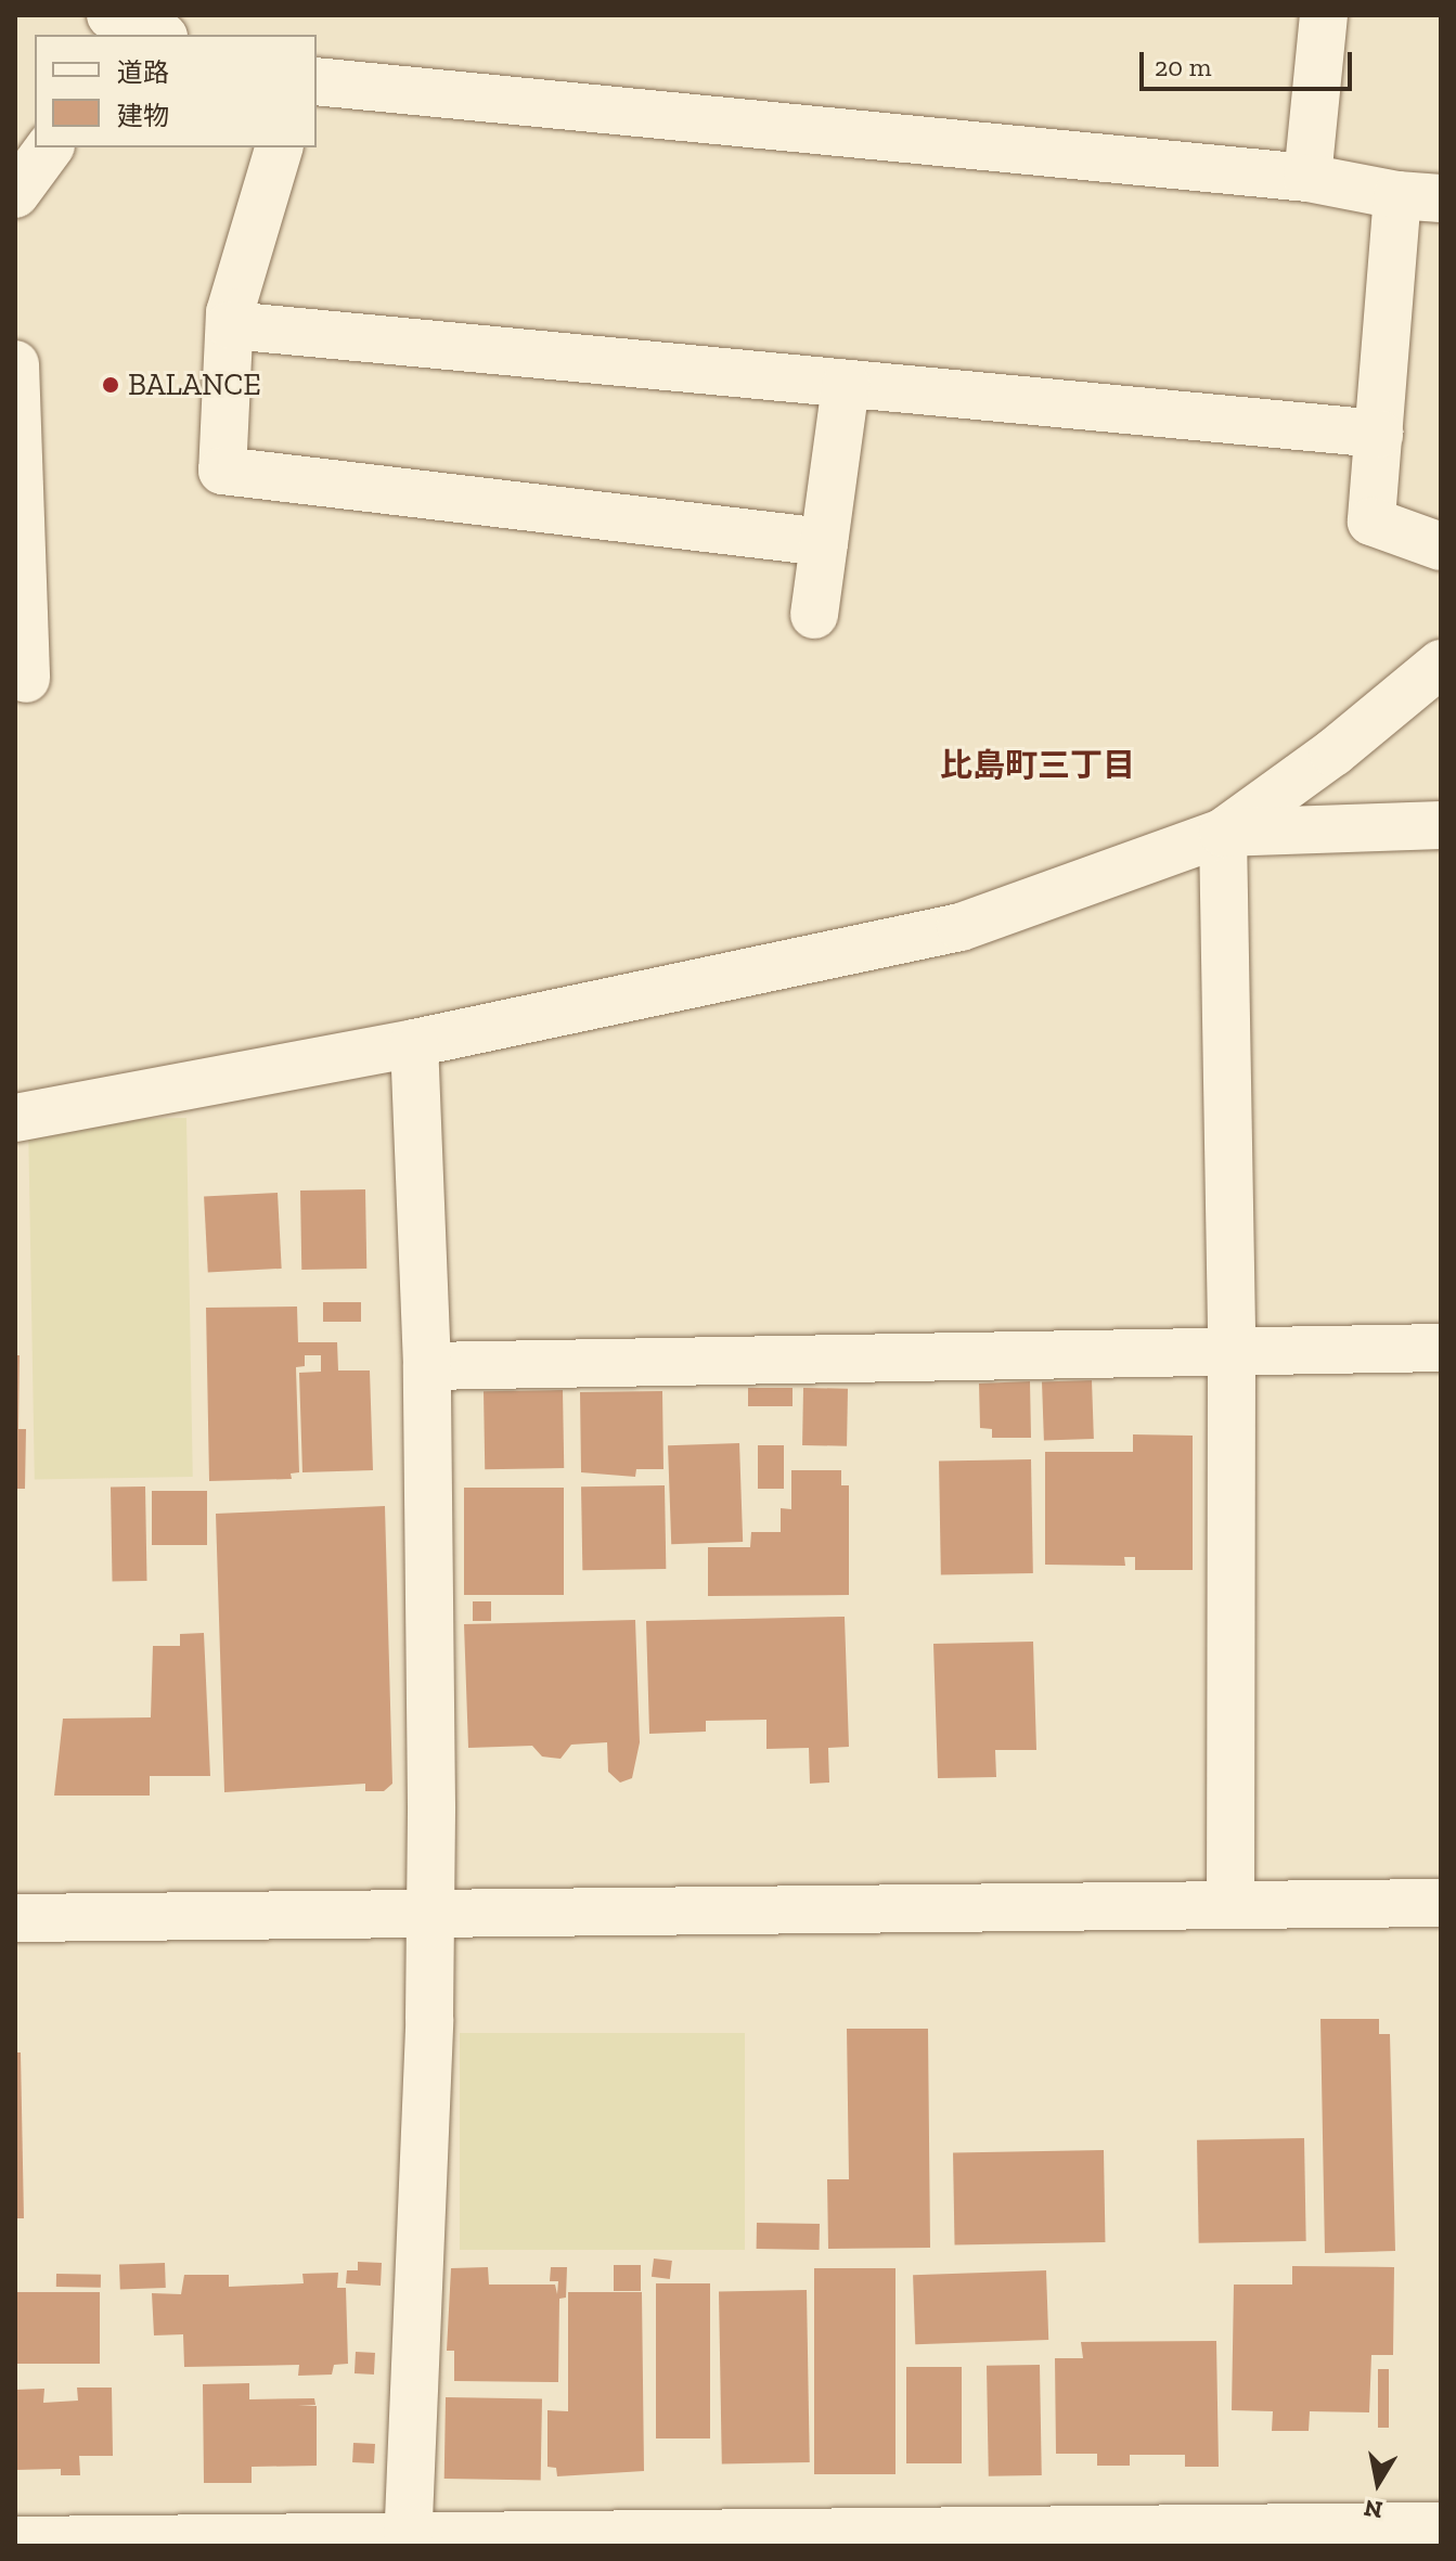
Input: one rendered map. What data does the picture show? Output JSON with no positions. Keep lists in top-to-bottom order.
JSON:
{
  "districts": ["比島町三丁目"],
  "places": ["BALANCE"],
  "legend": ["道路", "建物"],
  "scale_bar": "20 m",
  "north": "bottom"
}
